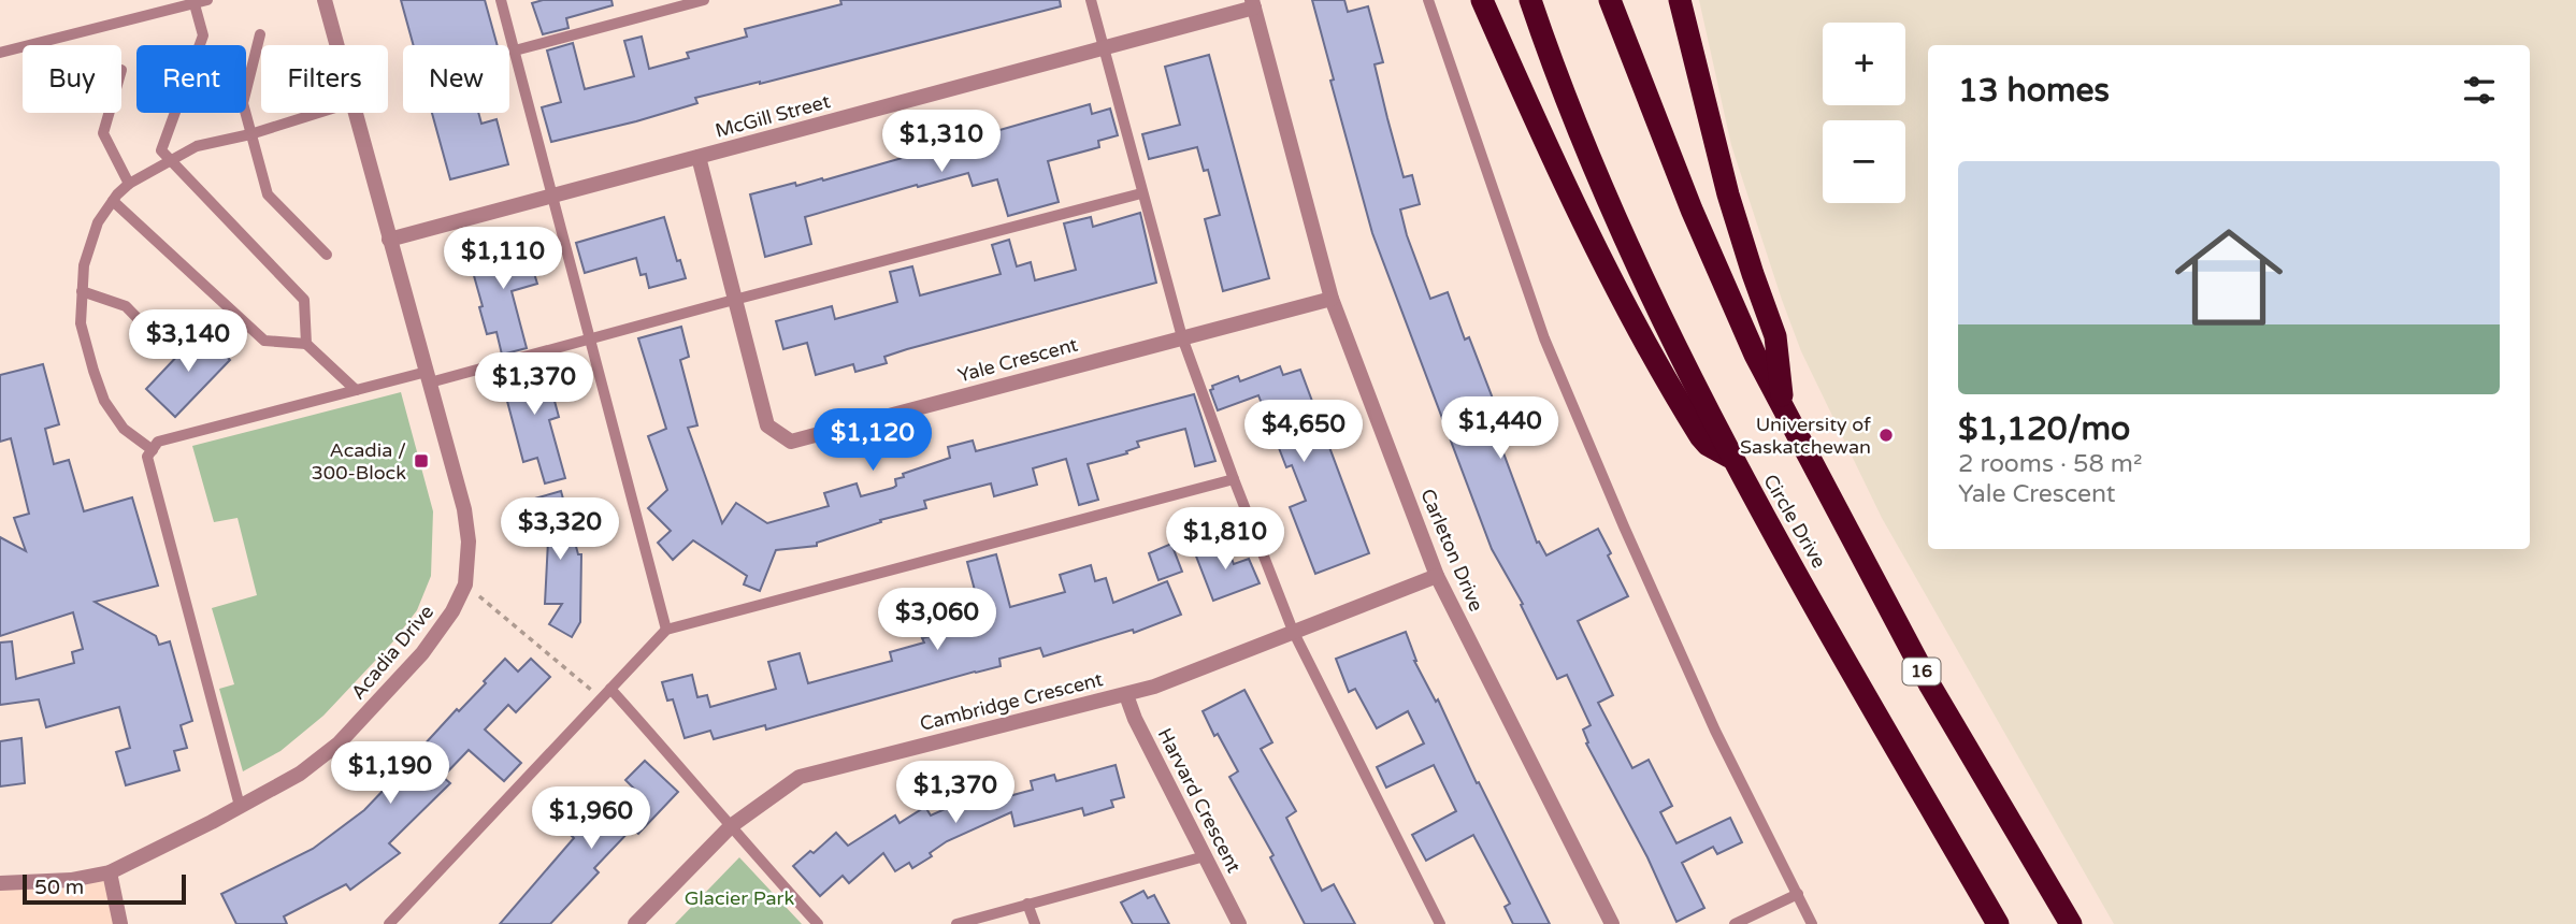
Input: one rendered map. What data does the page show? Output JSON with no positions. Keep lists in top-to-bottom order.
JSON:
{
  "streets": {
    "highway": ["Circle Drive", "16"],
    "street": [
      "McGill Street",
      "Yale Crescent",
      "Carleton Drive",
      "Acadia Drive",
      "Cambridge Crescent",
      "Harvard Crescent"
    ]
  },
  "crossings": [
    ["McGill Street", "Yale Crescent"],
    ["McGill Street", "Carleton Drive"],
    ["McGill Street", "Acadia Drive"],
    ["Yale Crescent", "Carleton Drive"],
    ["Carleton Drive", "Cambridge Crescent"],
    ["Cambridge Crescent", "Harvard Crescent"]
  ],
  "parks": ["Glacier Park"],
  "places": {
    "other": ["University of Saskatchewan"],
    "transit": ["Acadia / 300-Block"]
  },
  "scale_bar": "50 m",
  "page": {
    "map_buttons": ["+", "−"],
    "chip": [
      "Buy",
      "Rent",
      "Filters",
      "New"
    ],
    "heading": "13 homes",
    "price": [
      "$1,310",
      "$1,110",
      "$3,140",
      "$1,370",
      "$1,440",
      "$4,650",
      "$1,120",
      "$3,320",
      "$1,810",
      "$3,060",
      "$1,190",
      "$1,370",
      "$1,960"
    ],
    "list": [
      {
        "name": "$1,120/mo",
        "note": "2 rooms · 58 m² · Yale Crescent"
      }
    ],
    "scale": "50 m"
  }
}
